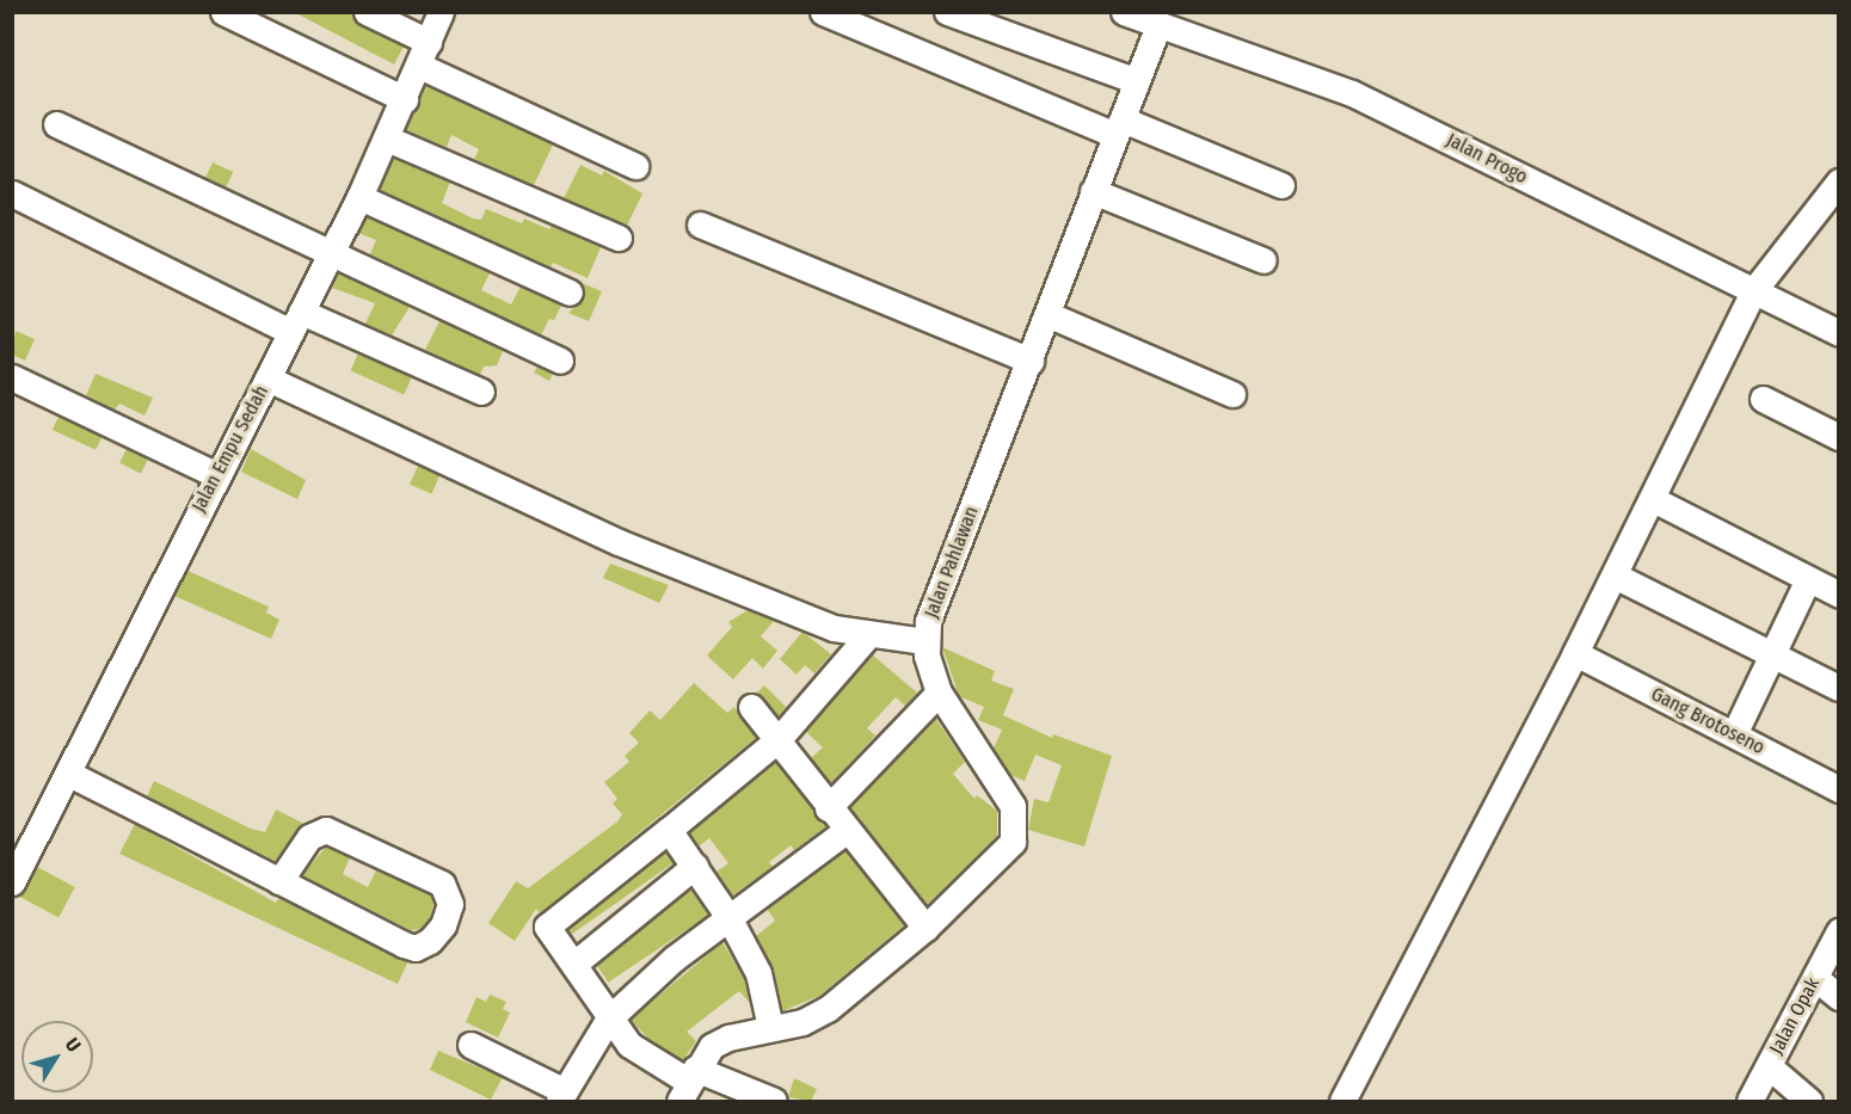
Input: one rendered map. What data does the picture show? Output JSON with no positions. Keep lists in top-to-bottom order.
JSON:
{
  "streets": {
    "street": [
      "Jalan Progo",
      "Jalan Empu Sedah",
      "Jalan Pahlawan",
      "Gang Brotoseno",
      "Jalan Opak"
    ]
  },
  "crossings": [
    ["Jalan Progo", "Jalan Pahlawan"]
  ],
  "north": "top right"
}
